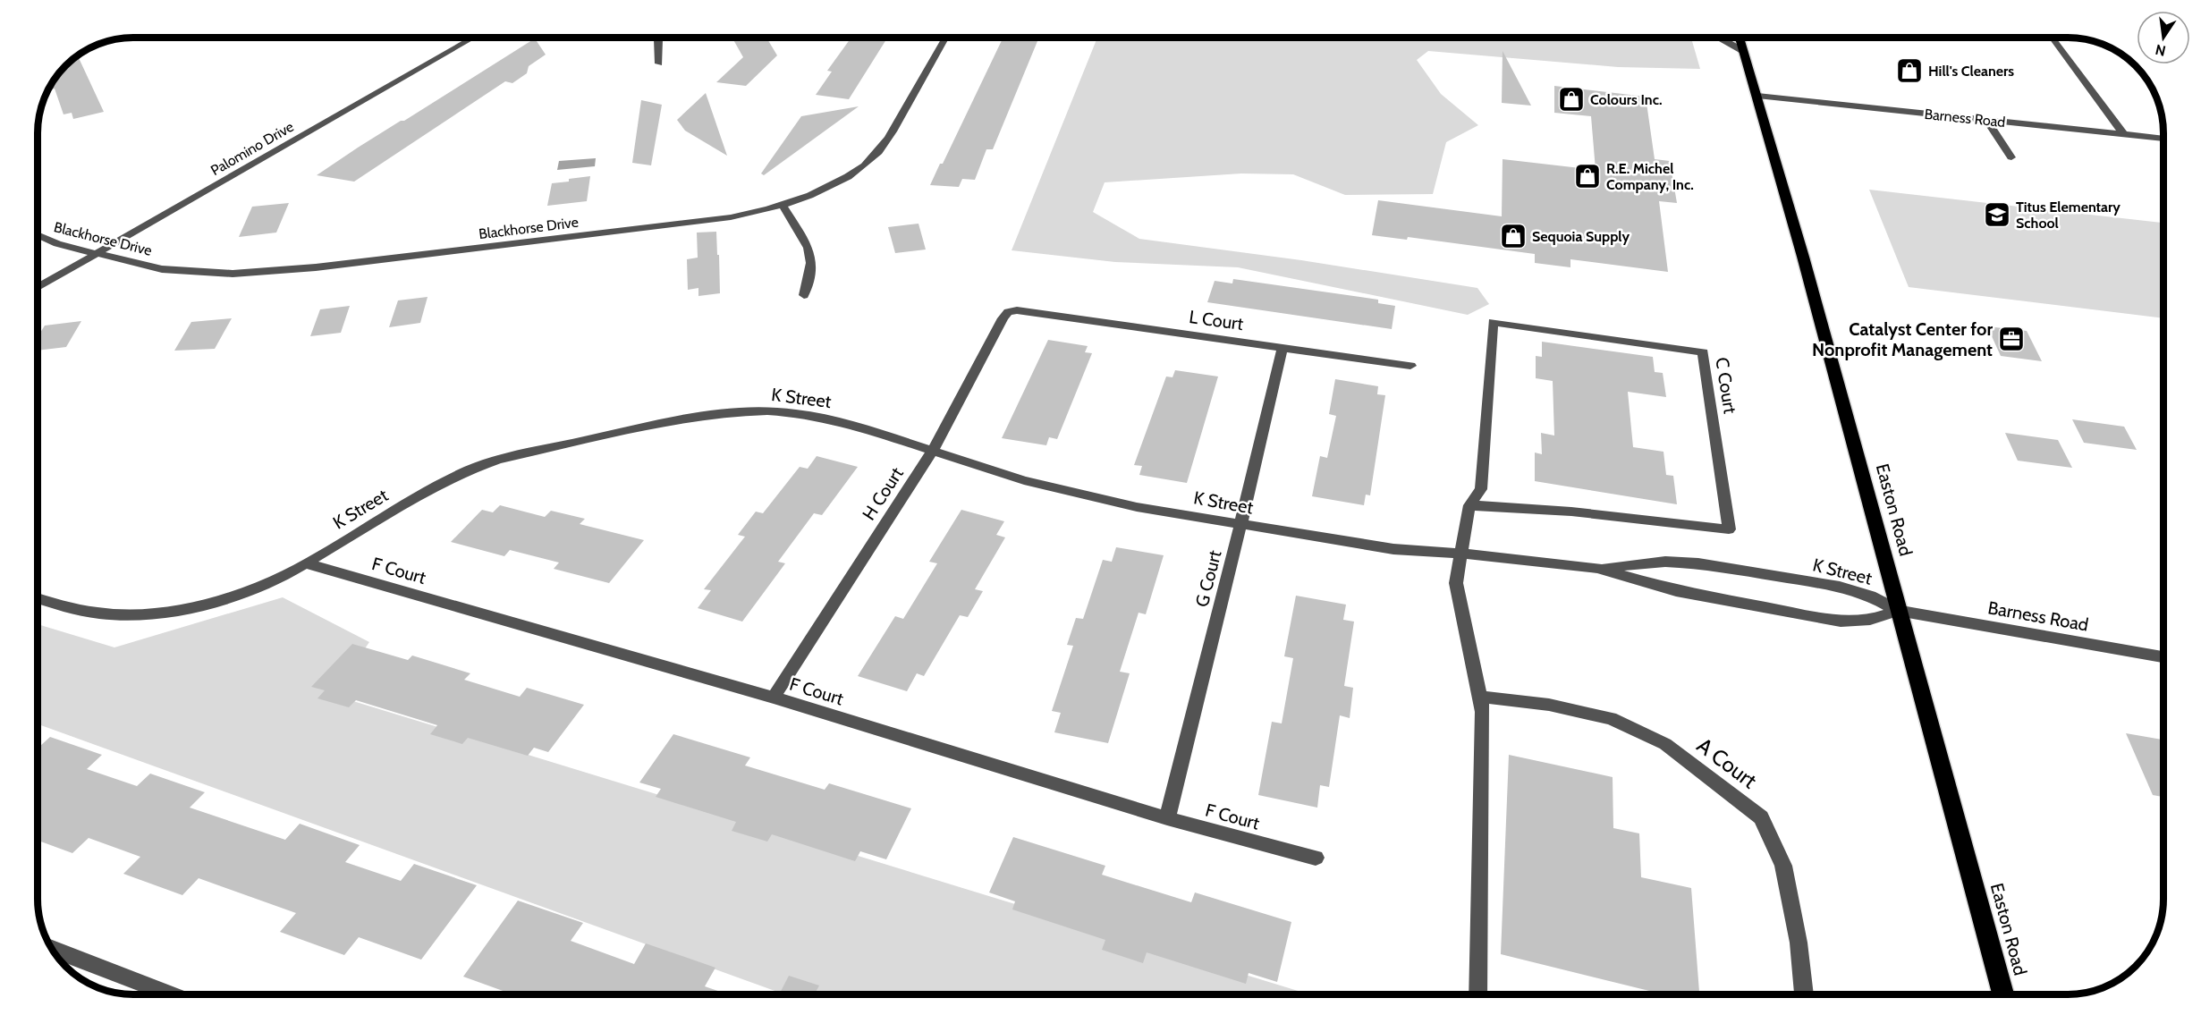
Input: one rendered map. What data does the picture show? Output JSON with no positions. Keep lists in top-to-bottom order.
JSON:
{
  "streets": {
    "highway": ["Easton Road"],
    "street": [
      "Barness Road",
      "Palomino Drive",
      "Blackhorse Drive",
      "L Court",
      "C Court",
      "K Street",
      "H Court",
      "F Court",
      "G Court",
      "A Court"
    ]
  },
  "crossings": [
    ["Barness Road", "K Street"],
    ["Barness Road", "Easton Road"],
    ["Palomino Drive", "Blackhorse Drive"],
    ["L Court", "H Court"],
    ["L Court", "G Court"],
    ["C Court", "K Street"],
    ["K Street", "H Court"],
    ["K Street", "Easton Road"],
    ["K Street", "F Court"],
    ["K Street", "G Court"],
    ["H Court", "F Court"],
    ["F Court", "G Court"]
  ],
  "places": {
    "shop": [
      "Hill's Cleaners",
      "Colours Inc.",
      "R.E. Michel Company, Inc.",
      "Sequoia Supply"
    ],
    "school or university": ["Titus Elementary School"],
    "office": ["Catalyst Center for Nonprofit Management"]
  },
  "north": "bottom"
}
